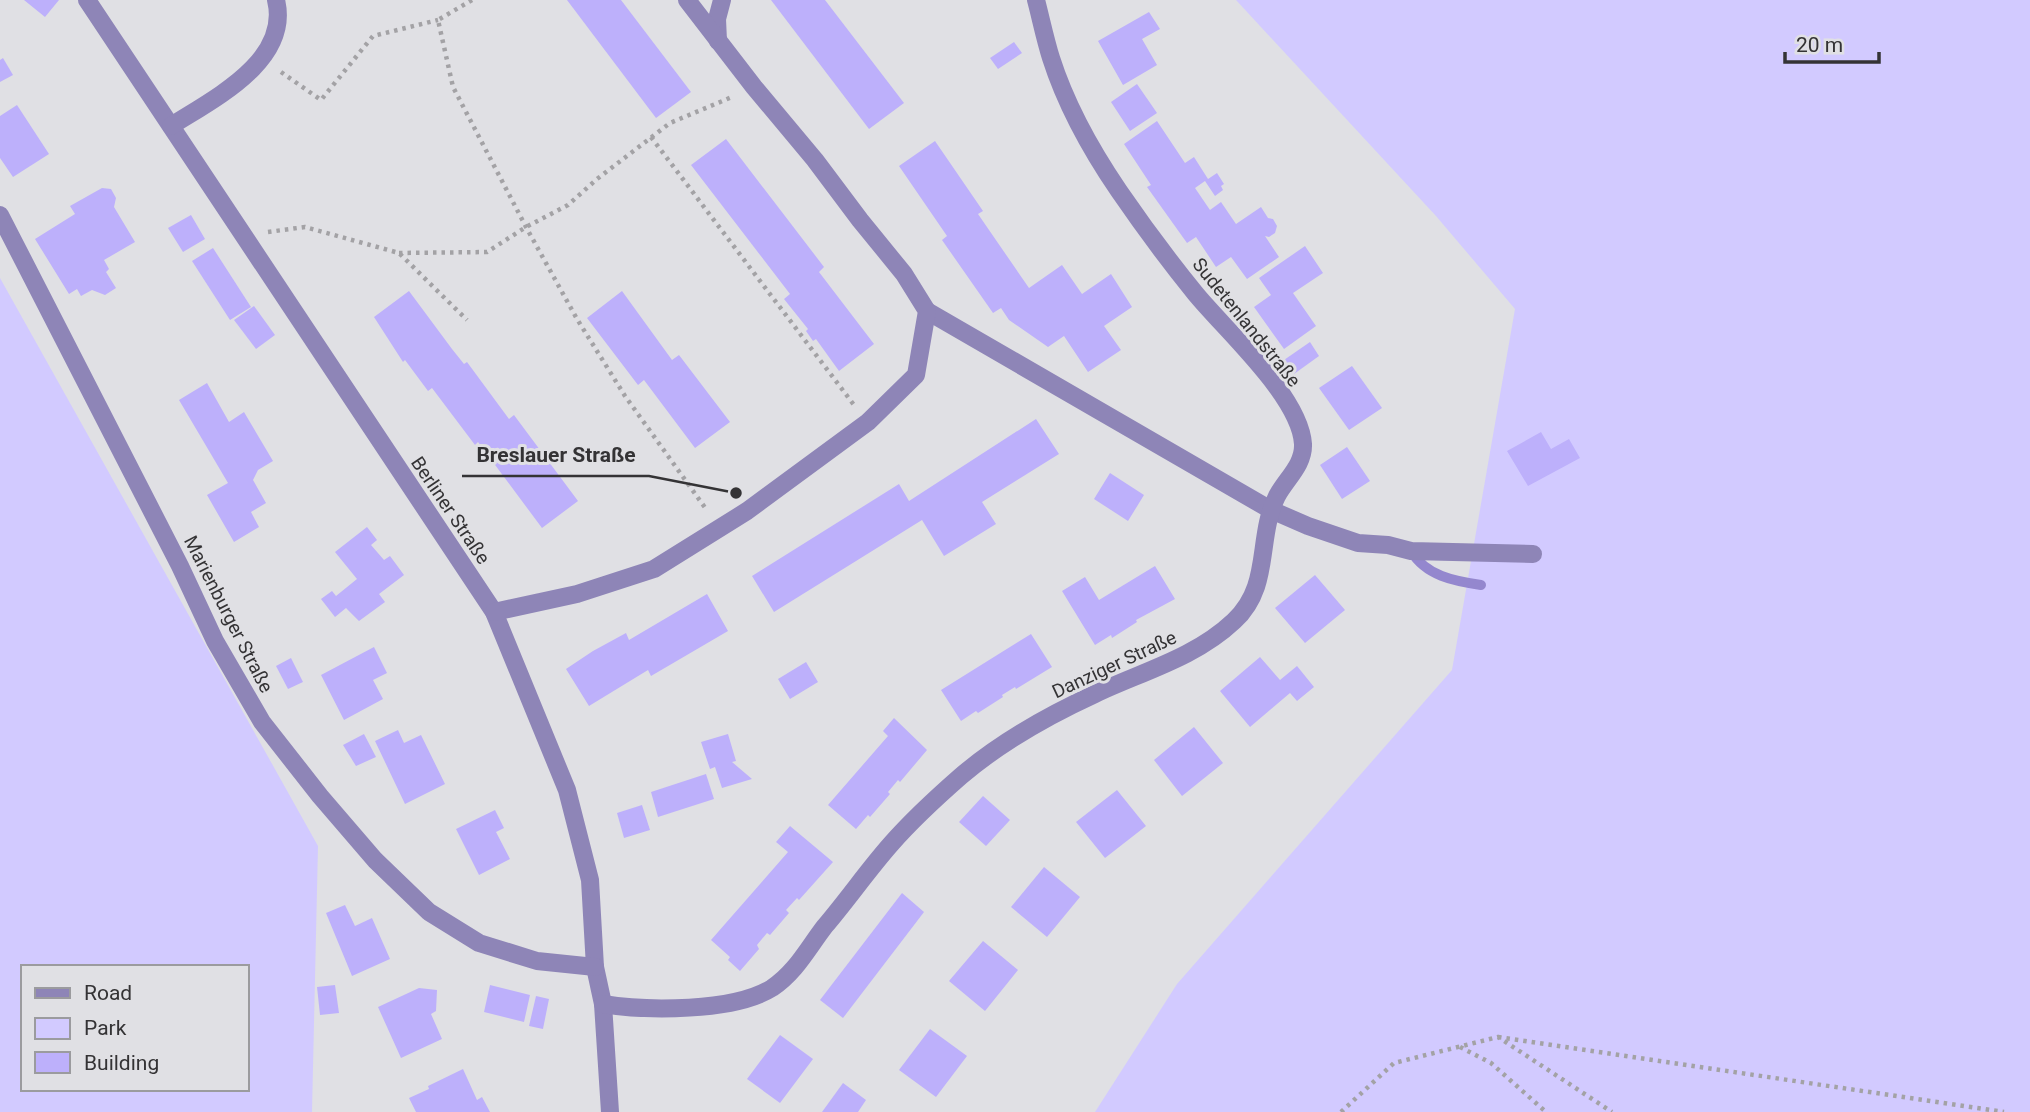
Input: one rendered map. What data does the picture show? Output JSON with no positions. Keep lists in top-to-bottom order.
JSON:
{
  "streets": {
    "street": [
      "Sudetenlandstraße",
      "Berliner Straße",
      "Marienburger Straße",
      "Danziger Straße"
    ]
  },
  "crossings": [
    ["Sudetenlandstraße", "Danziger Straße"],
    ["Berliner Straße", "Marienburger Straße"],
    ["Berliner Straße", "Danziger Straße"]
  ],
  "places": ["Breslauer Straße"],
  "legend": ["Road", "Park", "Building"],
  "scale_bar": "20 m"
}
